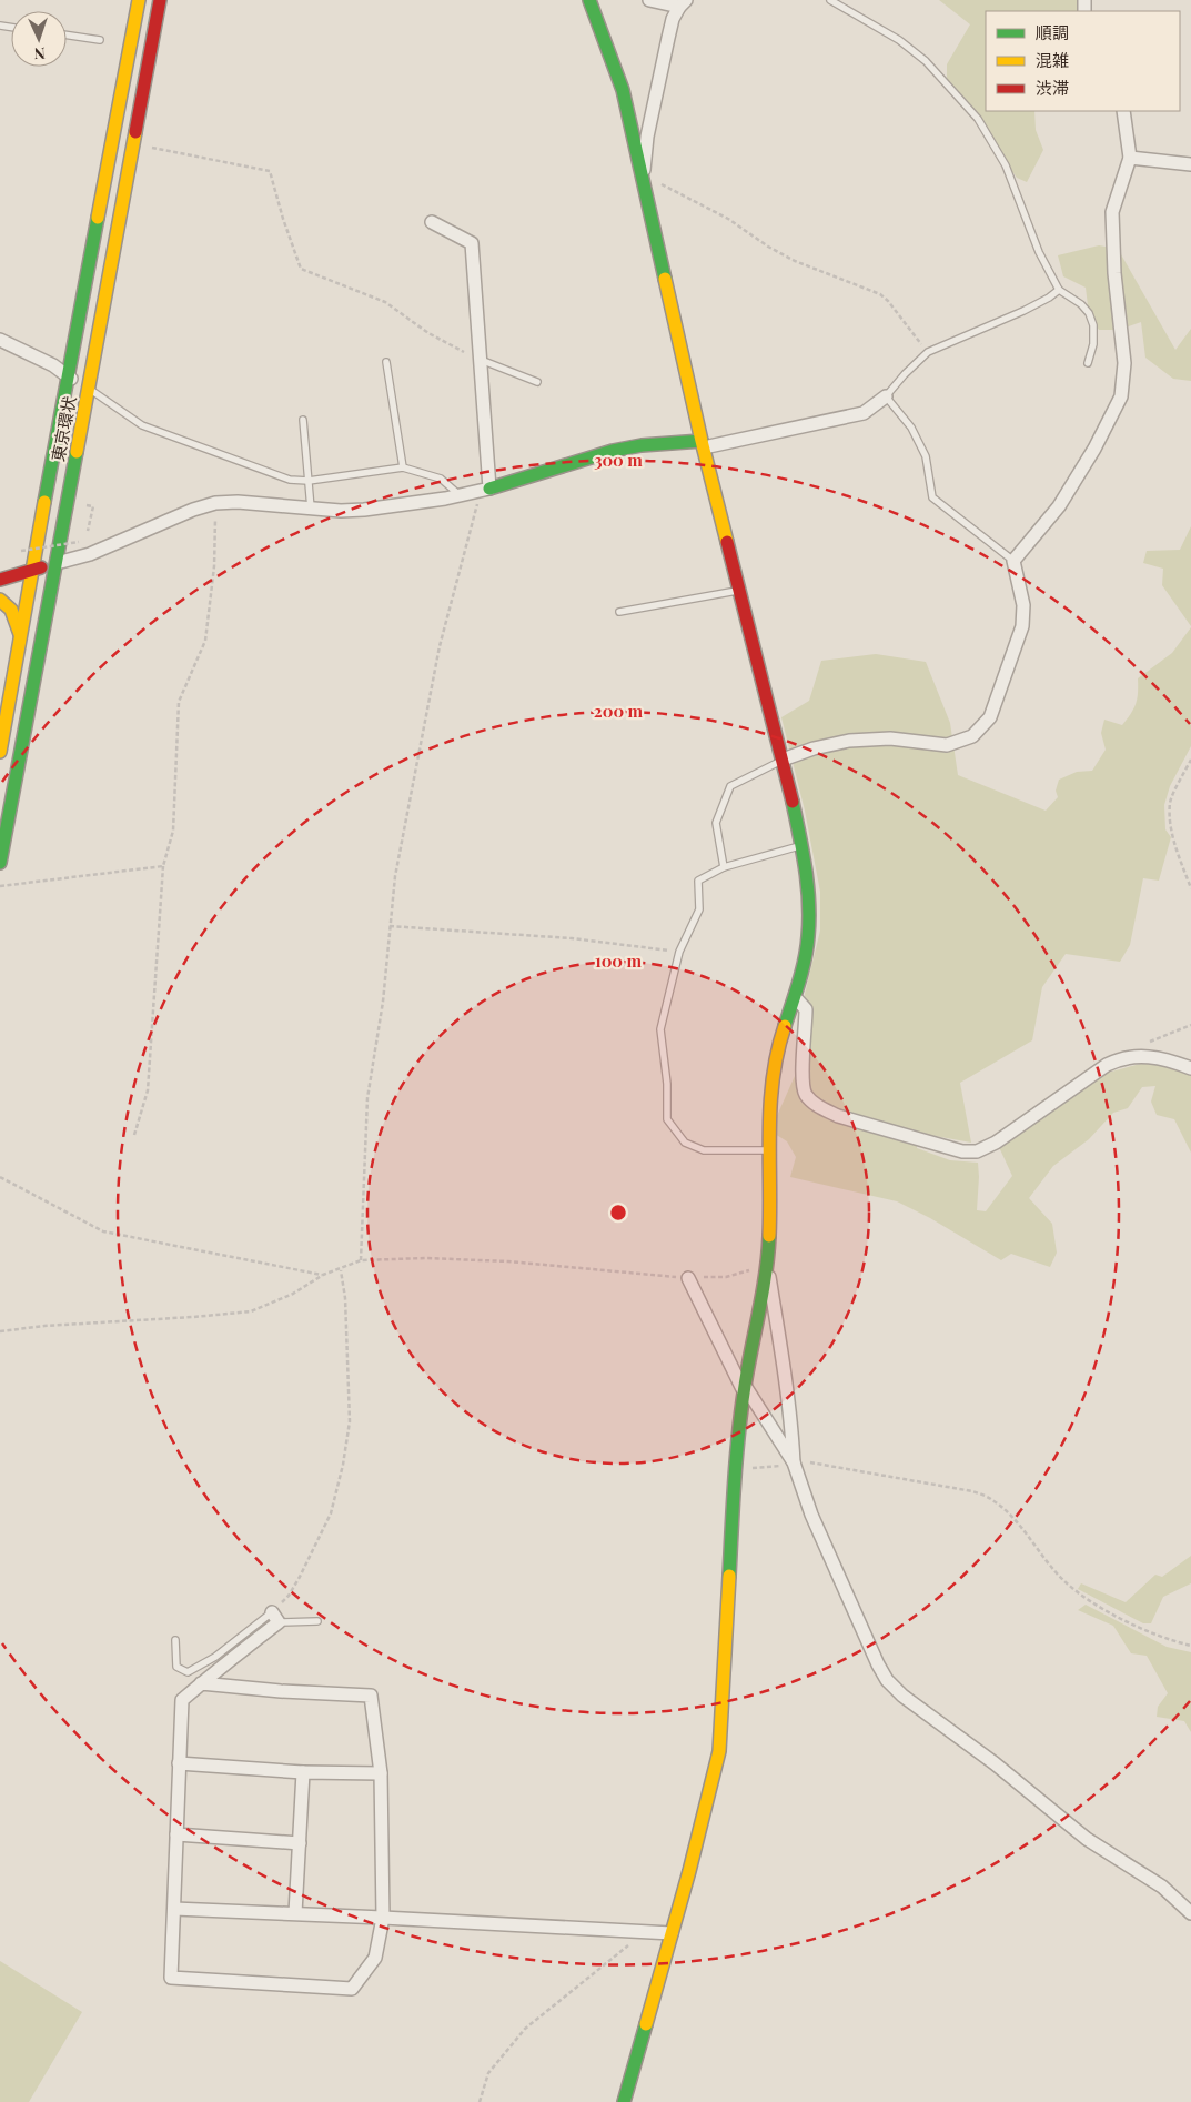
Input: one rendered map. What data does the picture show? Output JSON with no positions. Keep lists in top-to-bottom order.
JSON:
{
  "streets": {
    "main road": ["東京環状"]
  },
  "legend": ["順調", "混雑", "渋滞"],
  "north": "bottom",
  "rings": ["300 m", "200 m", "100 m"]
}
